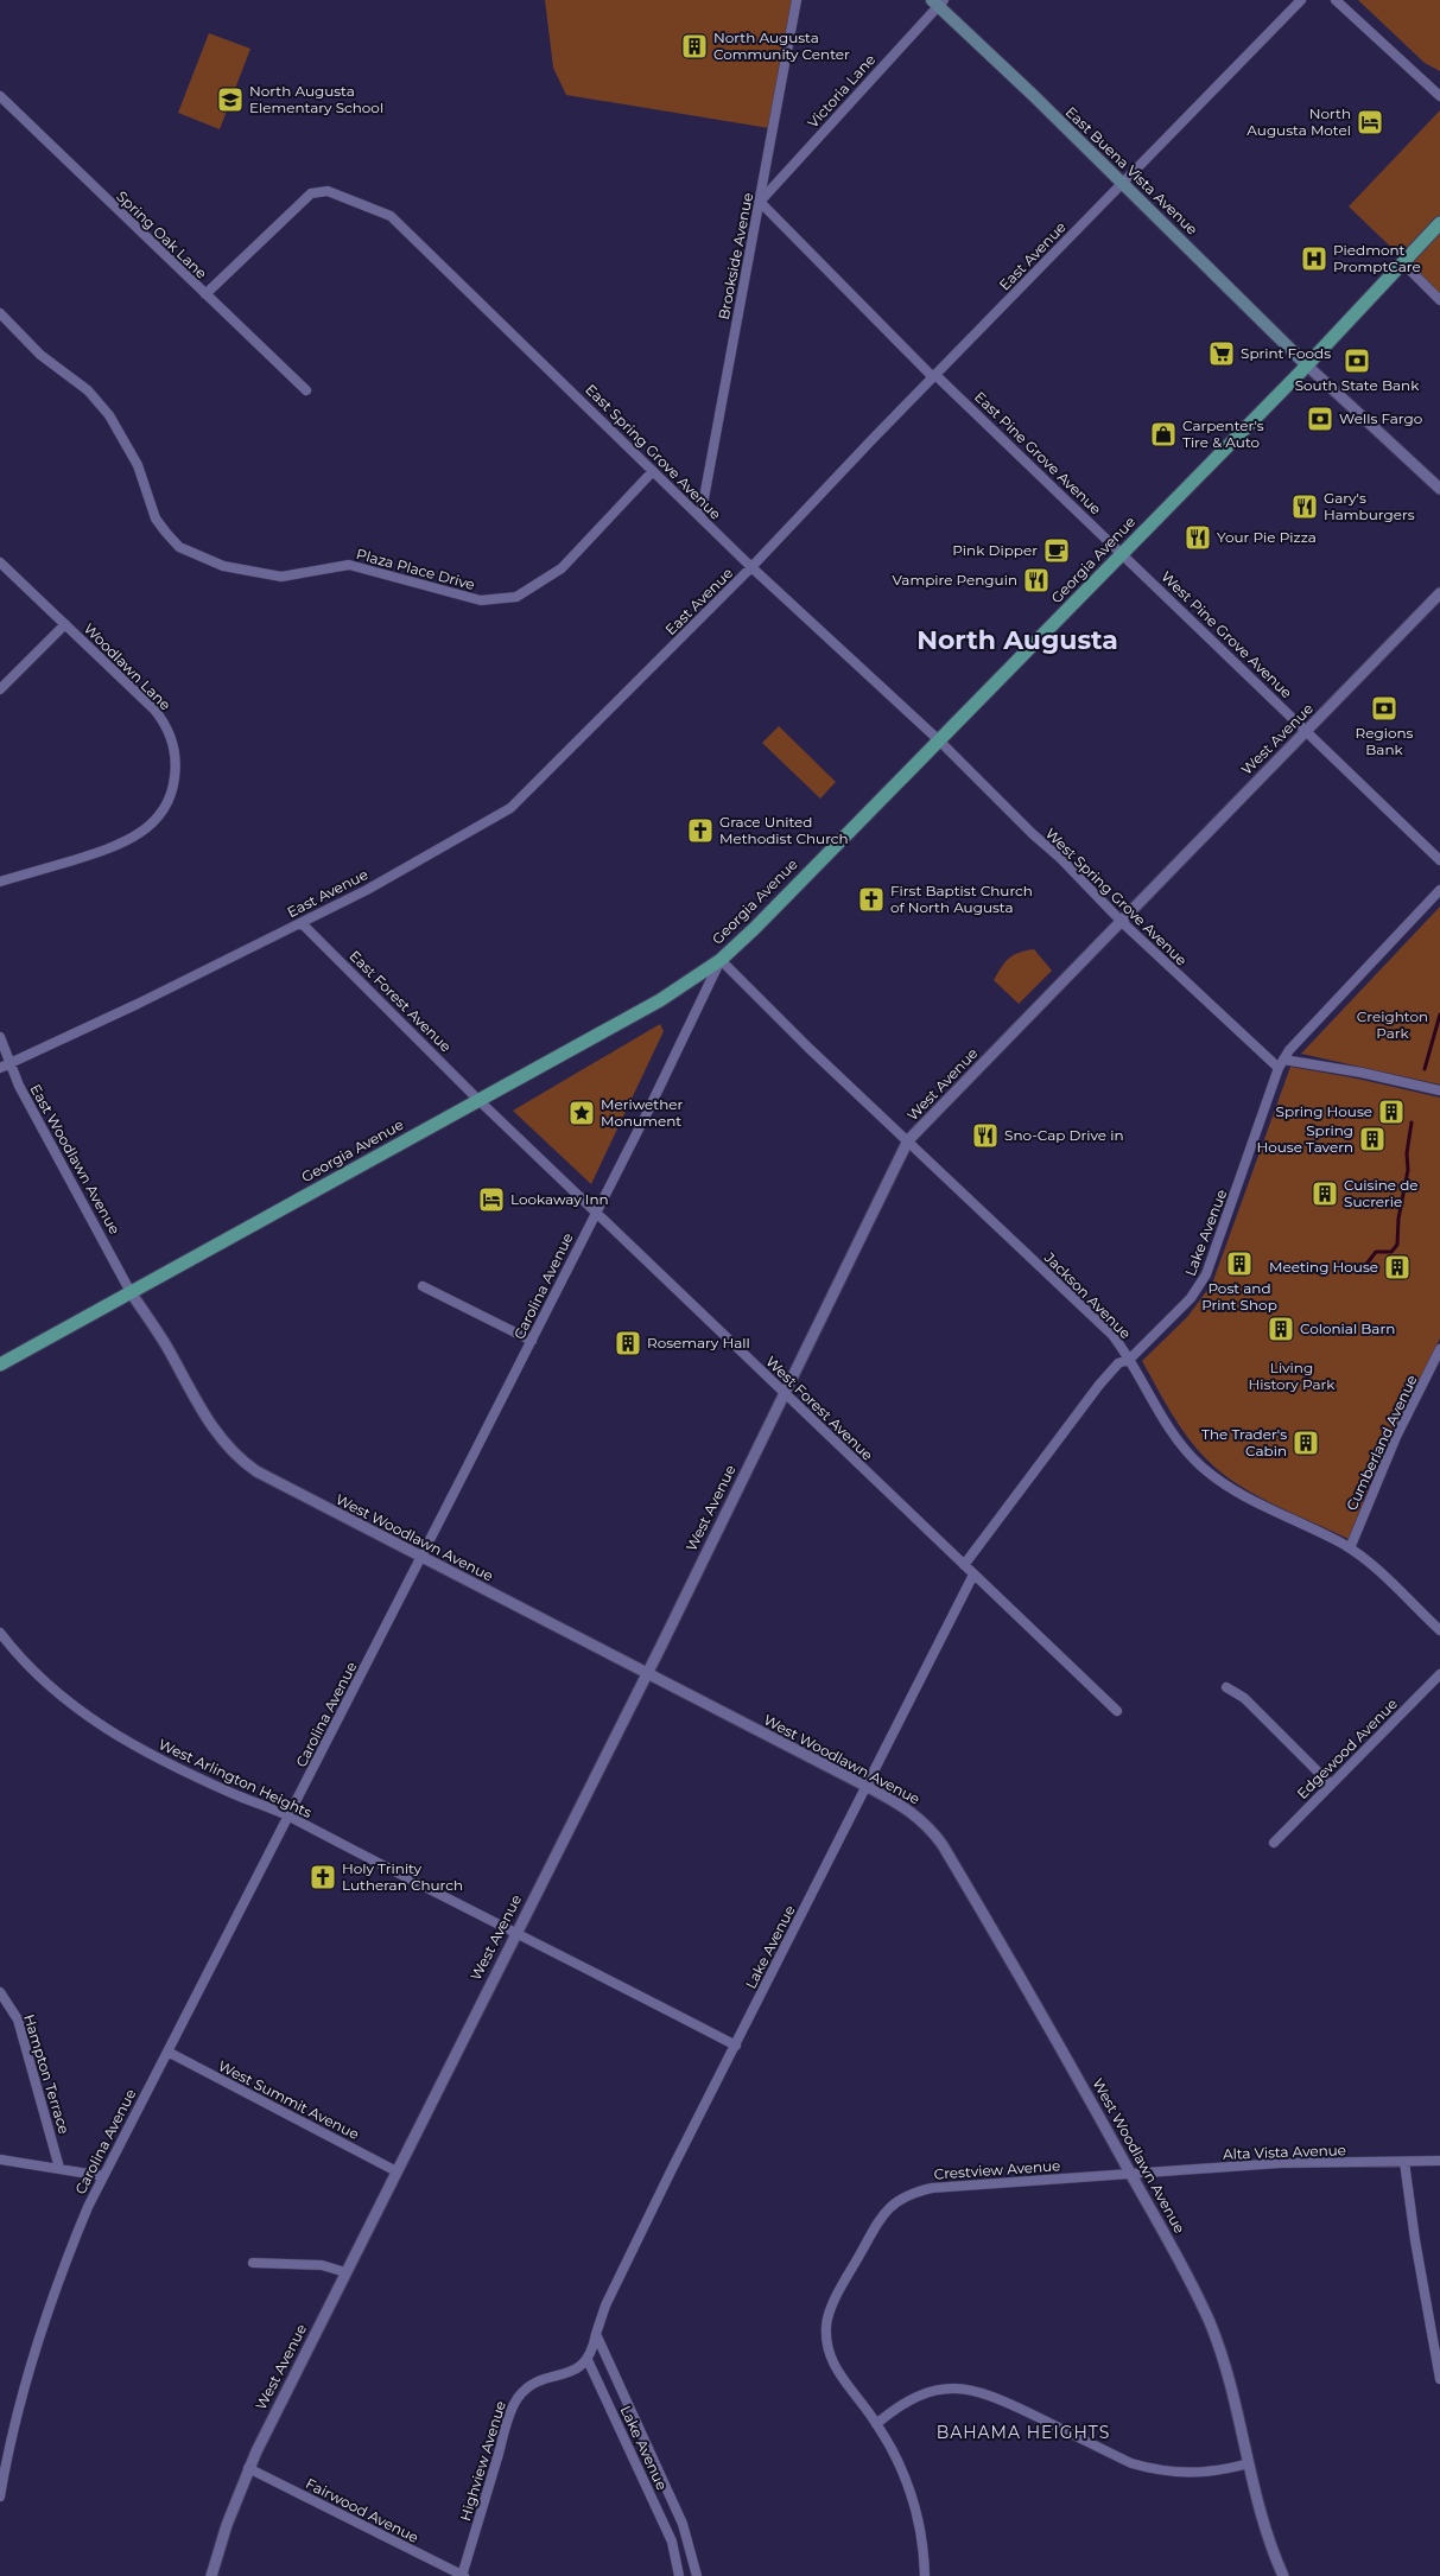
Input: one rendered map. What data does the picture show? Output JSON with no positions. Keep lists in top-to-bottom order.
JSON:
{
  "streets": {
    "main road": ["East Buena Vista Avenue", "Georgia Avenue"],
    "street": [
      "Victoria Lane",
      "Spring Oak Lane",
      "Brookside Avenue",
      "East Avenue",
      "East Spring Grove Avenue",
      "East Pine Grove Avenue",
      "Plaza Place Drive",
      "West Pine Grove Avenue",
      "Woodlawn Lane",
      "West Avenue",
      "West Spring Grove Avenue",
      "East Forest Avenue",
      "East Woodlawn Avenue",
      "Lake Avenue",
      "Carolina Avenue",
      "Jackson Avenue",
      "West Forest Avenue",
      "Cumberland Avenue",
      "West Woodlawn Avenue",
      "Edgewood Avenue",
      "West Arlington Heights",
      "Hampton Terrace",
      "West Summit Avenue",
      "Alta Vista Avenue",
      "Crestview Avenue",
      "Highview Avenue",
      "Fairwood Avenue"
    ]
  },
  "crossings": [
    ["Victoria Lane", "East Buena Vista Avenue"],
    ["Victoria Lane", "Brookside Avenue"],
    ["Victoria Lane", "East Pine Grove Avenue"],
    ["East Buena Vista Avenue", "East Avenue"],
    ["East Buena Vista Avenue", "Georgia Avenue"],
    ["Spring Oak Lane", "East Spring Grove Avenue"],
    ["Brookside Avenue", "East Spring Grove Avenue"],
    ["Brookside Avenue", "East Pine Grove Avenue"],
    ["East Avenue", "East Spring Grove Avenue"],
    ["East Avenue", "East Pine Grove Avenue"],
    ["East Avenue", "East Forest Avenue"],
    ["East Avenue", "East Woodlawn Avenue"],
    ["East Spring Grove Avenue", "Georgia Avenue"],
    ["East Spring Grove Avenue", "Plaza Place Drive"],
    ["East Spring Grove Avenue", "West Spring Grove Avenue"],
    ["East Pine Grove Avenue", "Georgia Avenue"],
    ["East Pine Grove Avenue", "West Pine Grove Avenue"],
    ["Georgia Avenue", "West Pine Grove Avenue"],
    ["Georgia Avenue", "West Spring Grove Avenue"],
    ["Georgia Avenue", "East Forest Avenue"],
    ["Georgia Avenue", "East Woodlawn Avenue"],
    ["Georgia Avenue", "Carolina Avenue"],
    ["Georgia Avenue", "Jackson Avenue"],
    ["Georgia Avenue", "West Forest Avenue"],
    ["Georgia Avenue", "West Woodlawn Avenue"],
    ["West Pine Grove Avenue", "West Avenue"],
    ["West Avenue", "West Spring Grove Avenue"],
    ["West Avenue", "Jackson Avenue"],
    ["West Avenue", "West Forest Avenue"],
    ["West Avenue", "West Woodlawn Avenue"],
    ["West Avenue", "West Arlington Heights"],
    ["West Avenue", "West Summit Avenue"],
    ["West Avenue", "Fairwood Avenue"],
    ["West Spring Grove Avenue", "Lake Avenue"],
    ["East Forest Avenue", "West Forest Avenue"],
    ["East Woodlawn Avenue", "West Woodlawn Avenue"],
    ["Lake Avenue", "Jackson Avenue"],
    ["Lake Avenue", "West Forest Avenue"],
    ["Lake Avenue", "West Woodlawn Avenue"],
    ["Lake Avenue", "West Arlington Heights"],
    ["Lake Avenue", "Highview Avenue"],
    ["Carolina Avenue", "Jackson Avenue"],
    ["Carolina Avenue", "West Forest Avenue"],
    ["Carolina Avenue", "West Woodlawn Avenue"],
    ["Carolina Avenue", "West Arlington Heights"],
    ["Carolina Avenue", "West Summit Avenue"],
    ["Jackson Avenue", "Cumberland Avenue"],
    ["West Woodlawn Avenue", "Alta Vista Avenue"],
    ["West Woodlawn Avenue", "Crestview Avenue"],
    ["Alta Vista Avenue", "Crestview Avenue"],
    ["Highview Avenue", "Fairwood Avenue"]
  ],
  "districts": ["North Augusta", "BAHAMA HEIGHTS"],
  "parks": ["Creighton Park", "Living History Park"],
  "places": {
    "building": [
      "North Augusta Community Center",
      "Spring House",
      "Spring House Tavern",
      "Cuisine de Sucrerie",
      "Post and Print Shop",
      "Meeting House",
      "Colonial Barn",
      "Rosemary Hall",
      "The Trader's Cabin"
    ],
    "school or university": ["North Augusta Elementary School"],
    "hotel": ["North Augusta Motel", "Lookaway Inn"],
    "hospital": ["Piedmont PromptCare"],
    "supermarket": ["Sprint Foods"],
    "bank": ["South State Bank", "Wells Fargo", "Regions Bank"],
    "shop": ["Carpenter's Tire & Auto"],
    "restaurant": [
      "Gary's Hamburgers",
      "Your Pie Pizza",
      "Vampire Penguin",
      "Sno-Cap Drive in"
    ],
    "cafe": ["Pink Dipper"],
    "church": ["Grace United Methodist Church", "First Baptist Church of North Augusta", "Holy Trinity Lutheran Church"],
    "place": ["Meriwether Monument"]
  }
}
